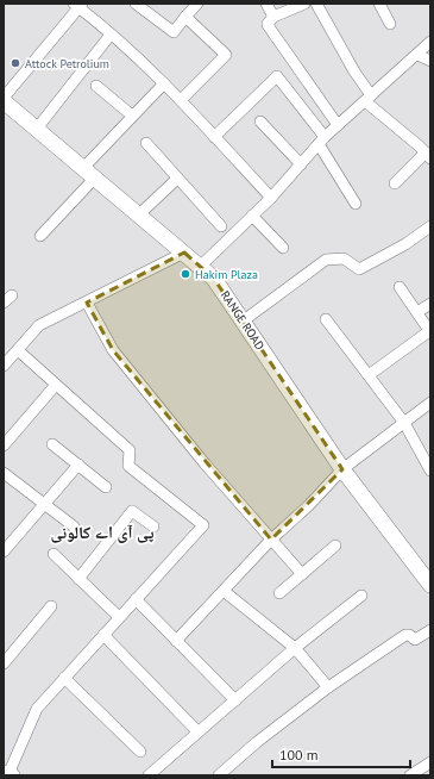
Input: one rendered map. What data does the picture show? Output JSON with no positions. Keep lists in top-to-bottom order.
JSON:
{
  "streets": {
    "main road": ["RANGE ROAD"]
  },
  "districts": ["پی آی اے کالونی"],
  "places": ["Attock Petrolium", "Hakim Plaza"],
  "scale_bar": "100 m"
}
